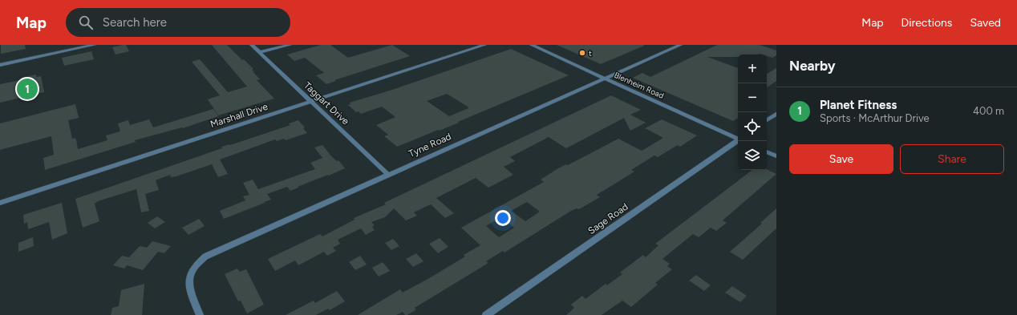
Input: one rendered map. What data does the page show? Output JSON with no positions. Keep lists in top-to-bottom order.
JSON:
{
  "streets": {
    "street": [
      "Blenheim Road",
      "Taggart Drive",
      "Marshall Drive",
      "Tyne Road",
      "Sage Road"
    ]
  },
  "crossings": [
    ["Blenheim Road", "Tyne Road"],
    ["Taggart Drive", "Marshall Drive"],
    ["Taggart Drive", "Tyne Road"]
  ],
  "places": ["t"],
  "page": {
    "header": "Map",
    "search": "Search here",
    "nav": ["Map", "Directions", "Saved"],
    "heading": "Nearby",
    "map_buttons": ["+", "−"],
    "pins": "1",
    "list": [
      {
        "mark": "1",
        "name": "Planet Fitness",
        "note": "Sports · McArthur Drive",
        "value": "400 m"
      }
    ],
    "buttons": ["Save", "Share"]
  }
}
